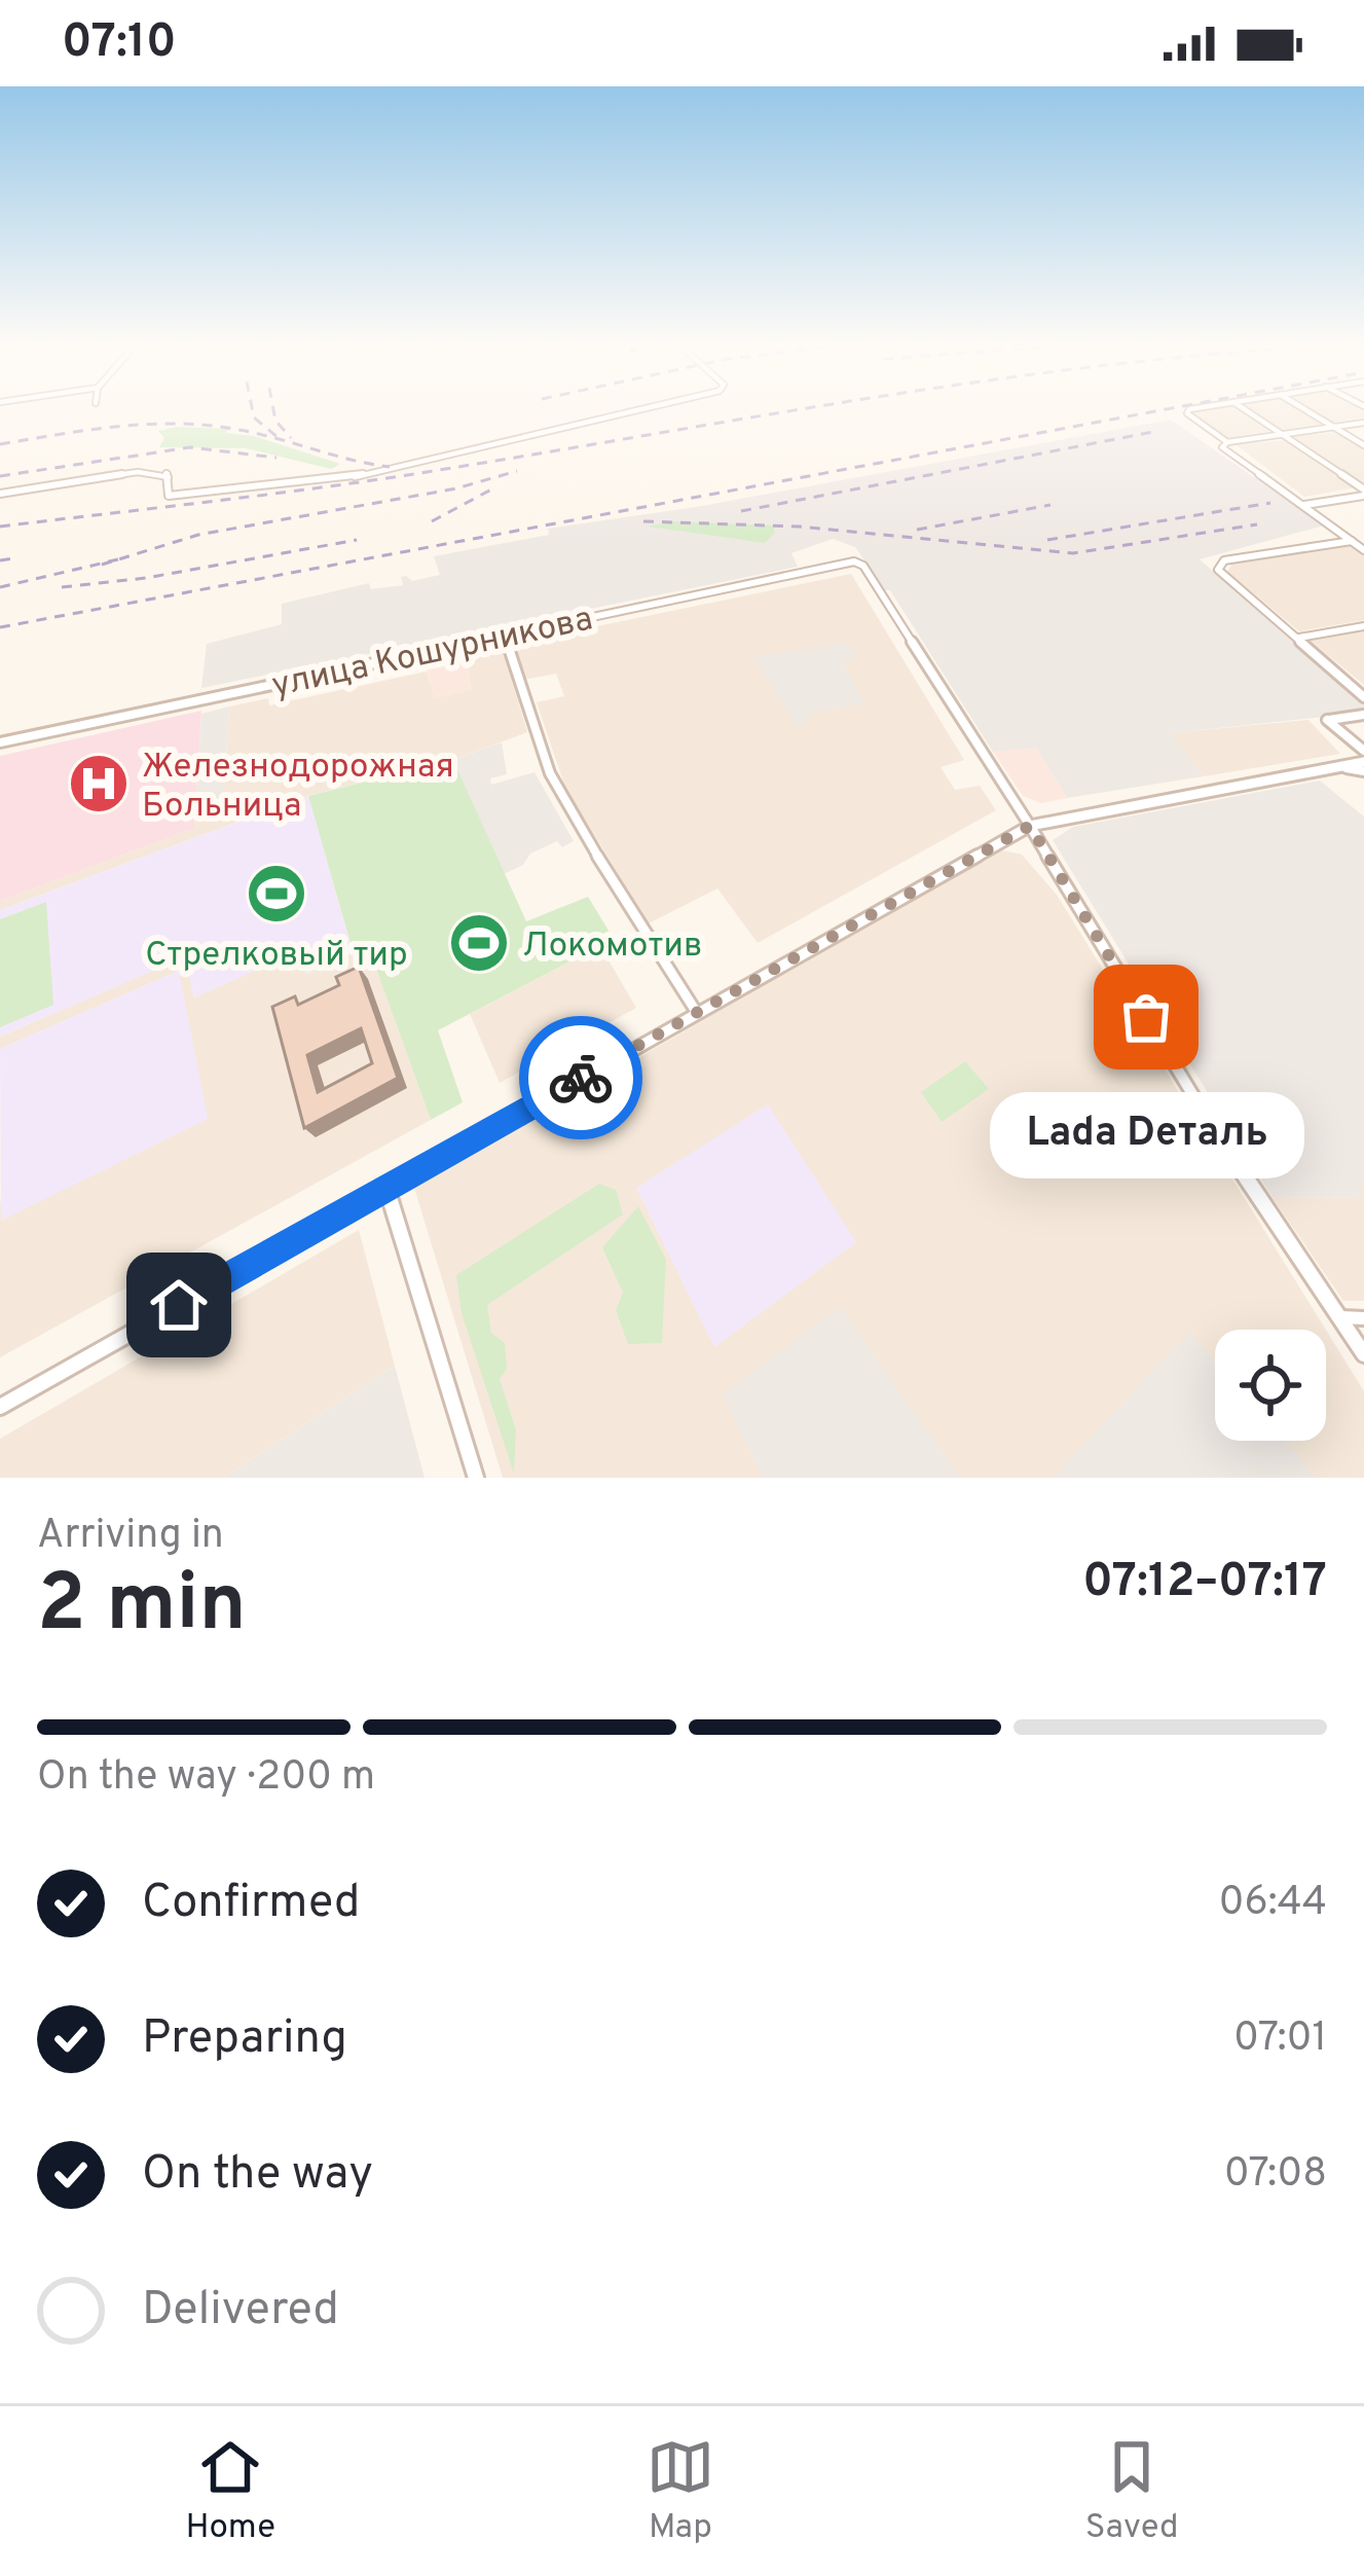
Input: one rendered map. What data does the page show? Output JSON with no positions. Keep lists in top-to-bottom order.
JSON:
{
  "streets": {
    "street": ["улица Кошурникова"]
  },
  "places": {
    "hospital": ["Железнодорожная Больница"],
    "sports": ["Стрелковый тир", "Локомотив"],
    "other": ["Lada Dеталь"]
  },
  "page": {
    "status": "07:10",
    "bubble": "Lada Dеталь",
    "heading": ["2 min", "Arriving in", "07:12–07:17"],
    "bar": "On the way · 200 m",
    "list": [
      ["Confirmed", "06:44"],
      ["Preparing", "07:01"],
      ["On the way", "07:08"],
      "Delivered"
    ],
    "tabs": ["Home", "Map", "Saved"]
  }
}
